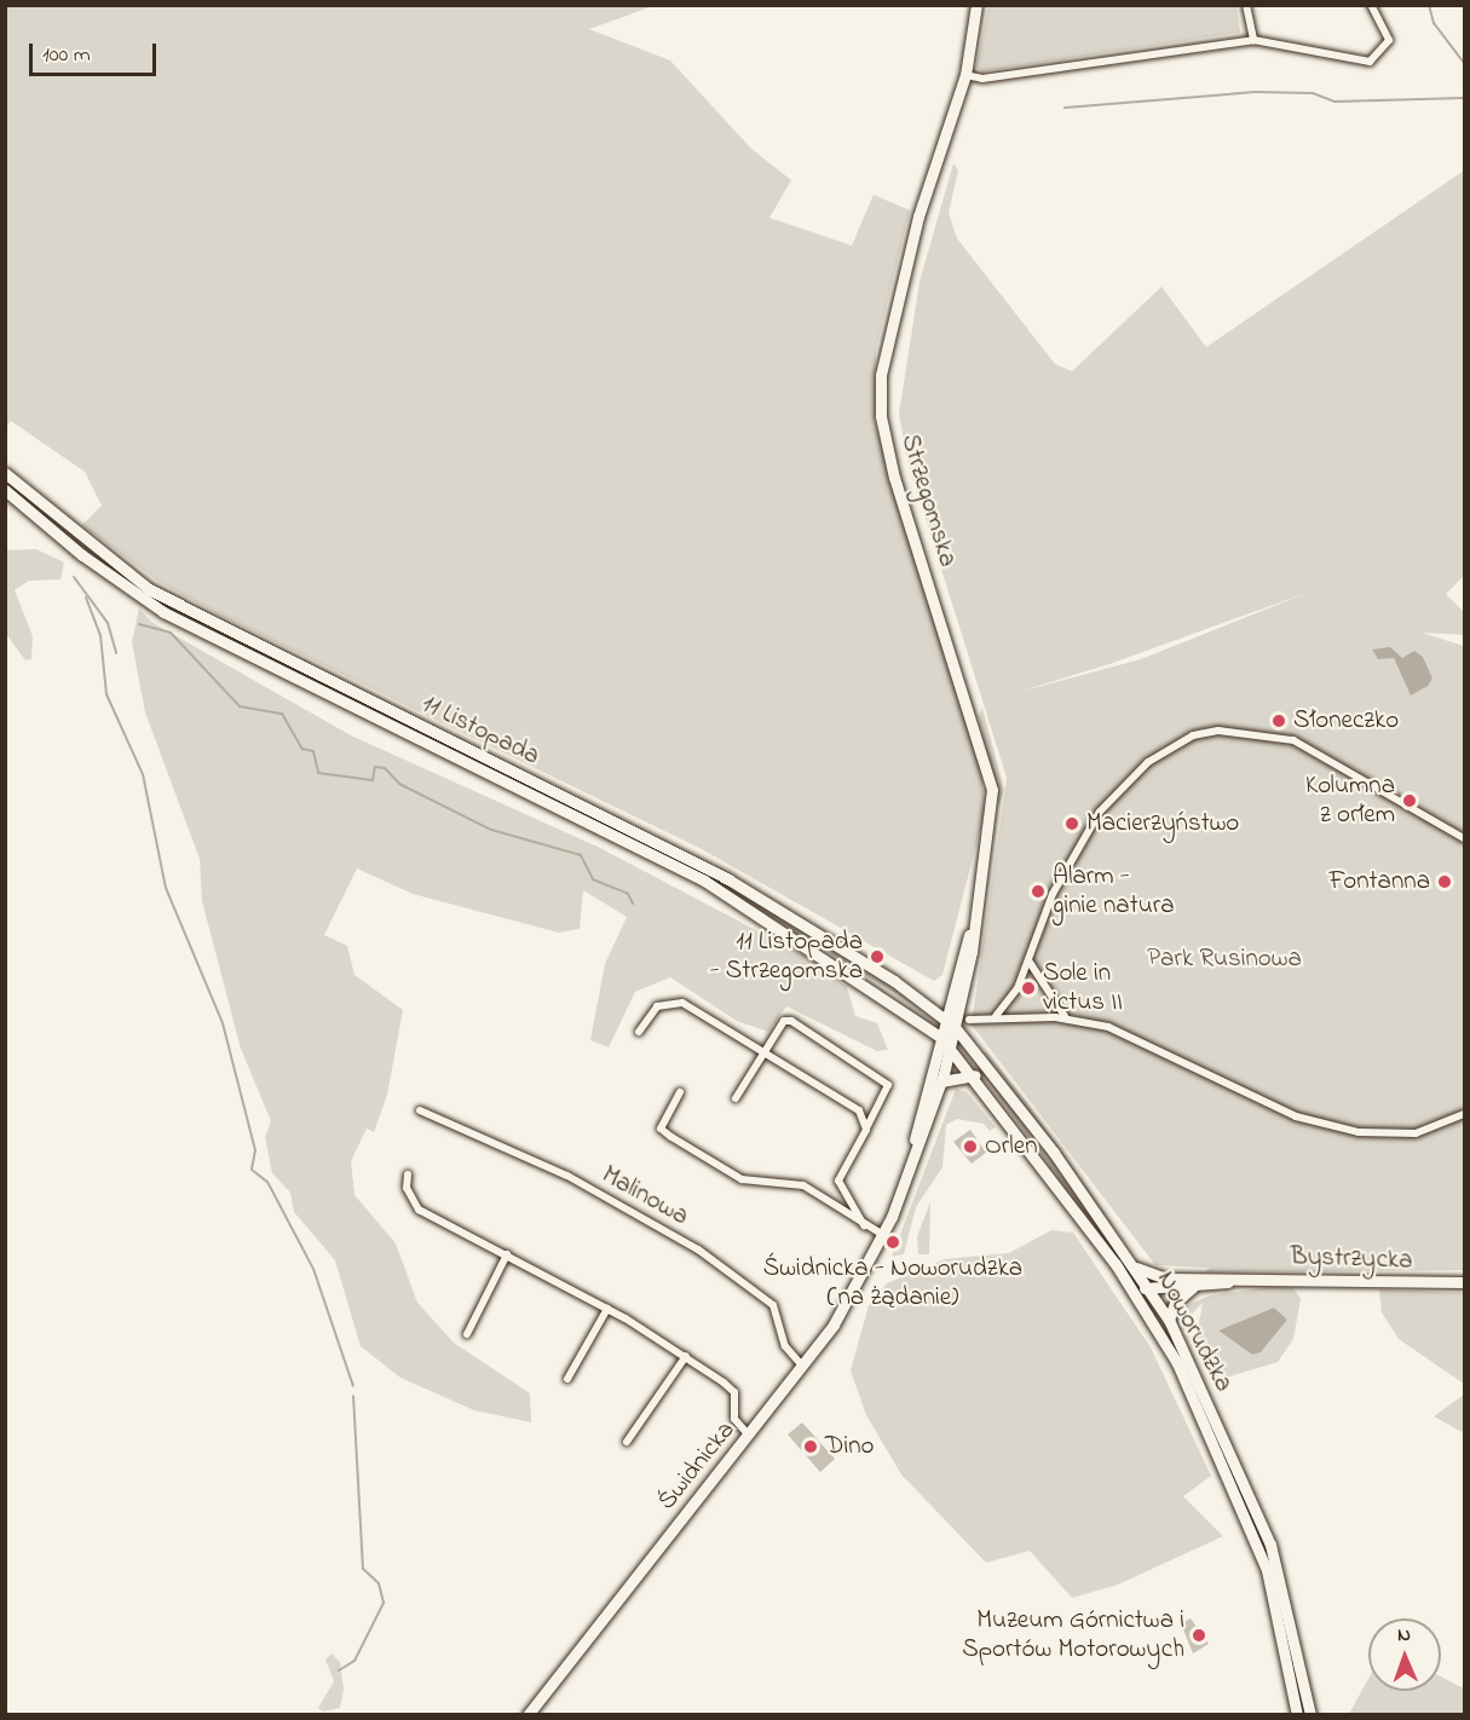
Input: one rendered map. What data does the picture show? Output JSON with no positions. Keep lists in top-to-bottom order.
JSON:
{
  "streets": {
    "main road": [
      "Strzegomska",
      "11 Listopada",
      "Bystrzycka",
      "Noworudzka",
      "Świdnicka"
    ],
    "street": ["Malinowa"]
  },
  "crossings": [
    ["Strzegomska", "11 Listopada"],
    ["Strzegomska", "Noworudzka"],
    ["Strzegomska", "Świdnicka"],
    ["11 Listopada", "Noworudzka"],
    ["11 Listopada", "Świdnicka"],
    ["Malinowa", "Świdnicka"],
    ["Bystrzycka", "Noworudzka"],
    ["Noworudzka", "Świdnicka"]
  ],
  "parks": ["Park Rusinowa"],
  "places": [
    "Słoneczko",
    "Kolumna z orłem",
    "Macierzyństwo",
    "Fontanna",
    "Alarm - ginie natura",
    "11 Listopada - Strzegomska",
    "Sole in victus II",
    "Orlen",
    "Świdnicka - Noworudzka (na żądanie)",
    "Dino",
    "Muzeum Górnictwa i Sportów Motorowych"
  ],
  "scale_bar": "100 m",
  "north": "top"
}
